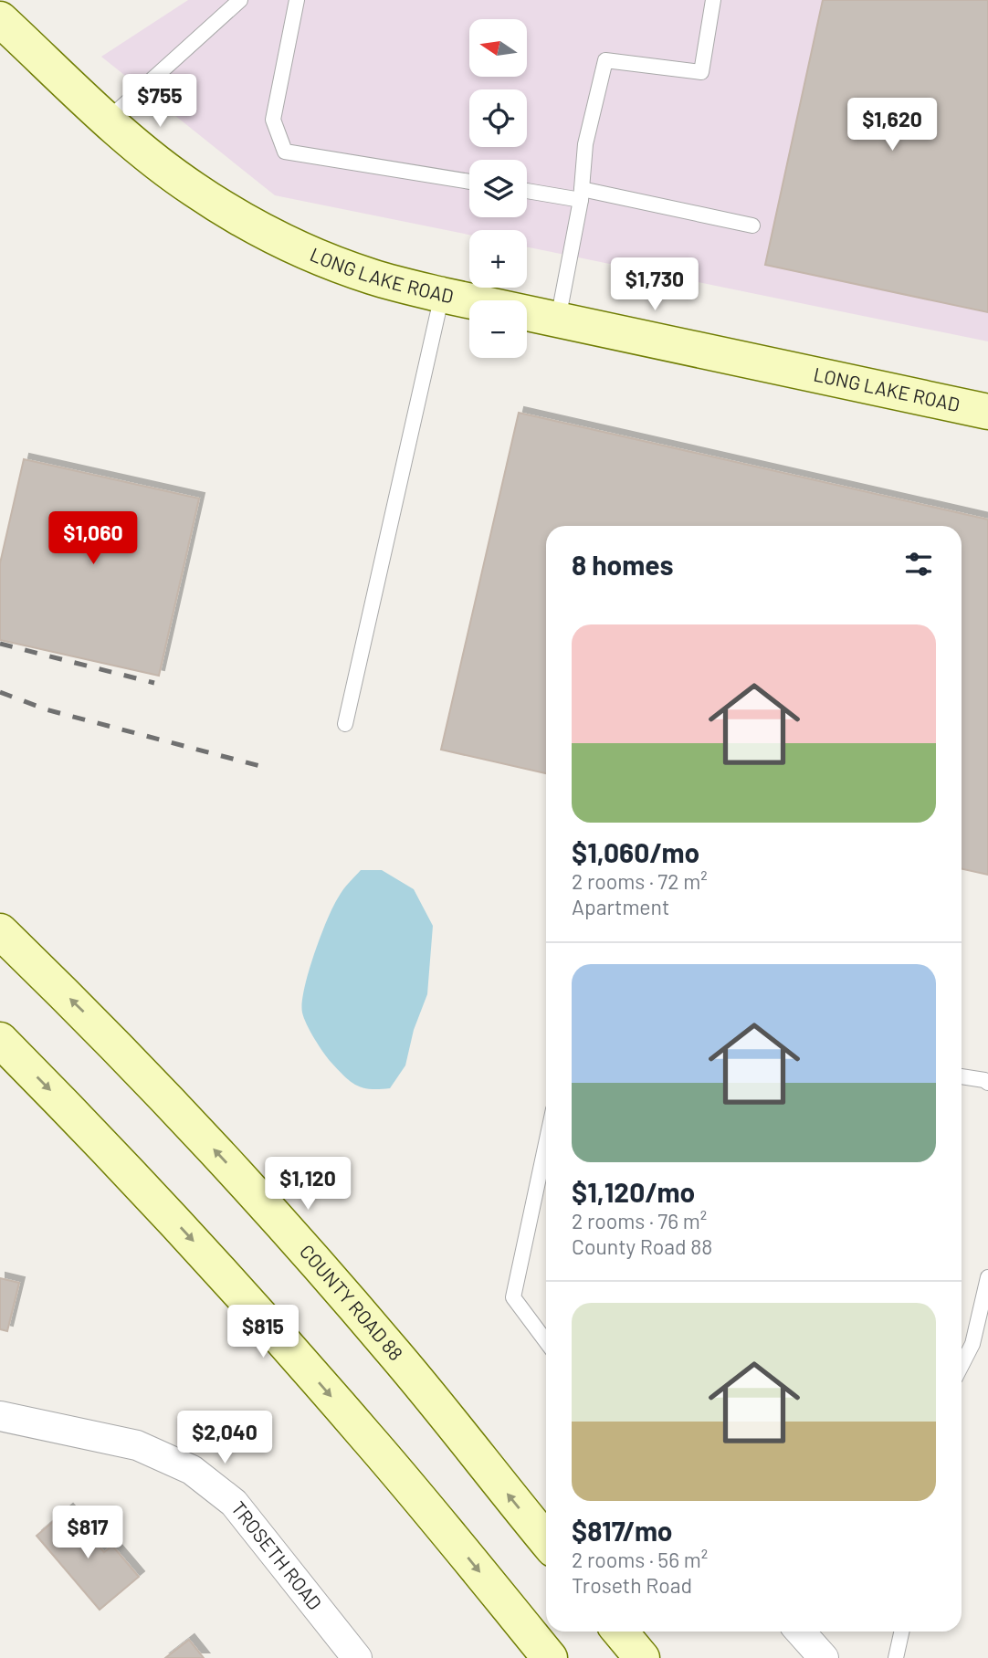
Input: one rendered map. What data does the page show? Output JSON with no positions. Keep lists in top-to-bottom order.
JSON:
{
  "streets": {
    "main road": ["LONG LAKE ROAD", "COUNTY ROAD 88"],
    "street": ["TROSETH ROAD"]
  },
  "north": "left",
  "page": {
    "map_buttons": ["+", "−"],
    "price": [
      "$755",
      "$1,620",
      "$1,730",
      "$1,060",
      "$1,120",
      "$815",
      "$2,040",
      "$817"
    ],
    "heading": "8 homes",
    "list": [
      {
        "name": "$1,060/mo",
        "note": "2 rooms · 72 m² · Apartment"
      },
      {
        "name": "$1,120/mo",
        "note": "2 rooms · 76 m² · County Road 88"
      },
      {
        "name": "$817/mo",
        "note": "2 rooms · 56 m² · Troseth Road"
      }
    ]
  }
}
